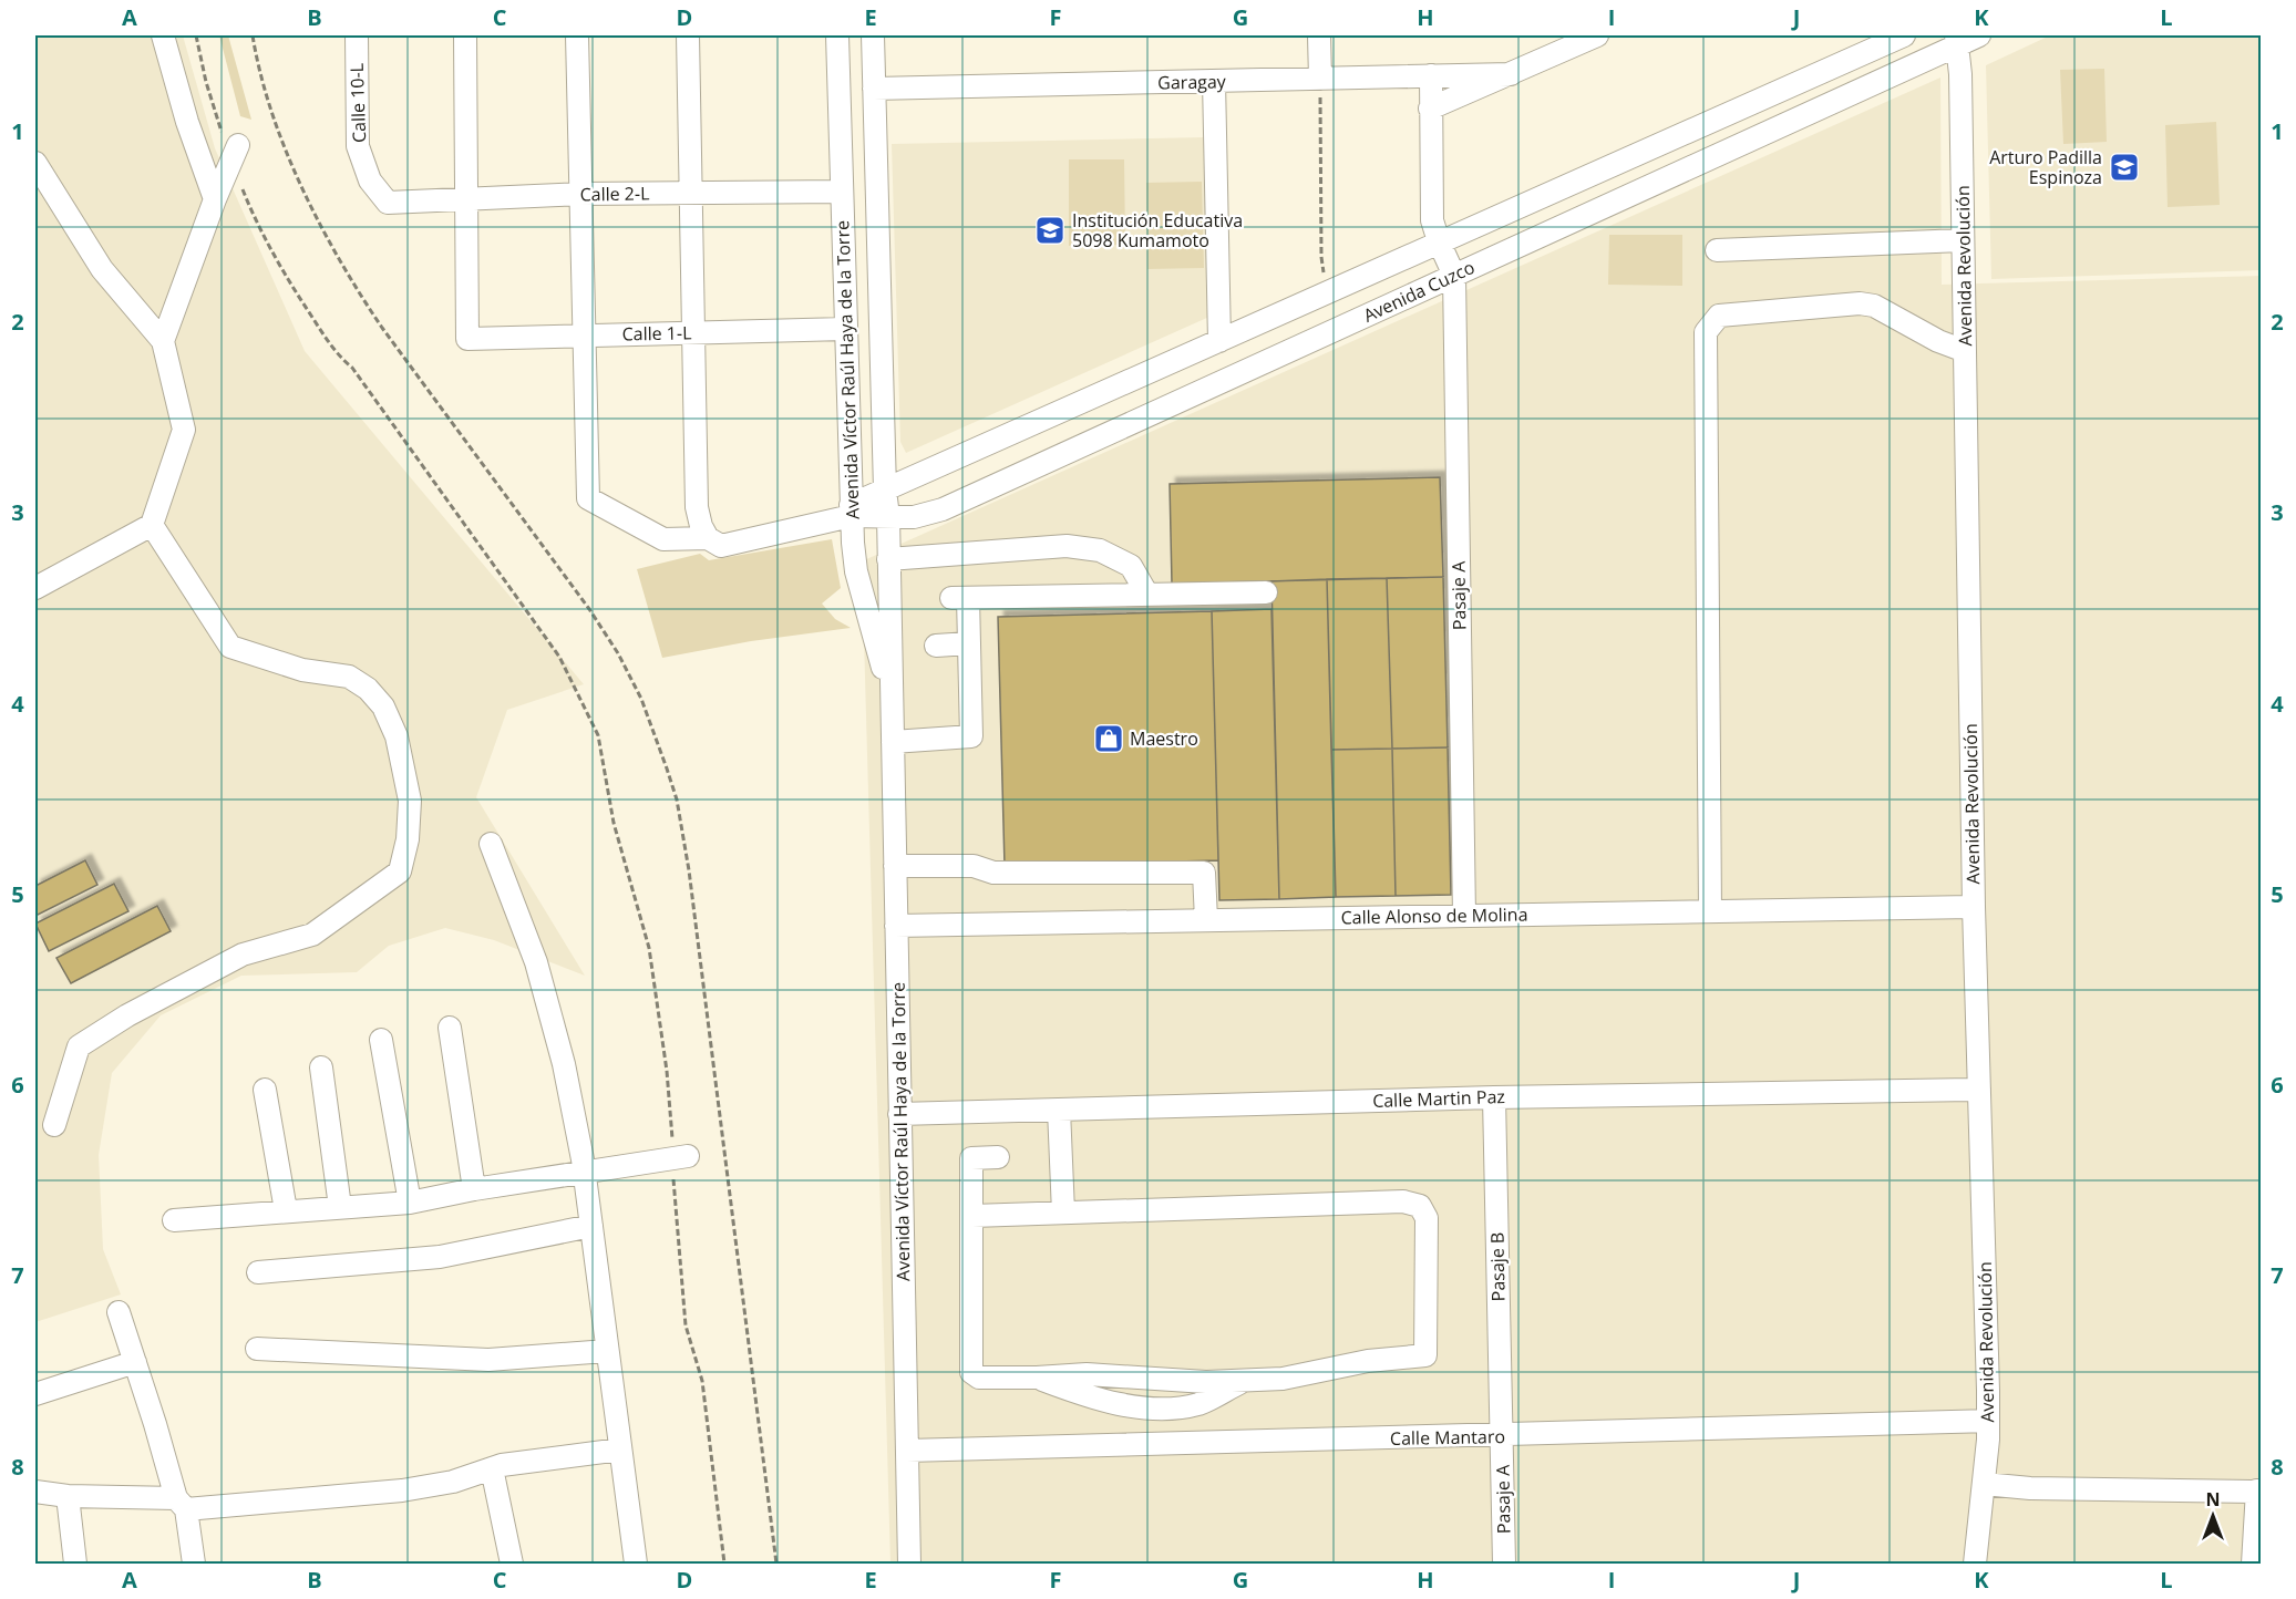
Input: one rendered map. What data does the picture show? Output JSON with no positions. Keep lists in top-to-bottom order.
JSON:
{
  "streets": {
    "street": [
      "Garagay",
      "Calle 10-L",
      "Calle 2-L",
      "Avenida Revolución",
      "Avenida Cuzco",
      "Calle 1-L",
      "Avenida Víctor Raúl Haya de la Torre",
      "Pasaje A",
      "Calle Alonso de Molina",
      "Calle Martin Paz",
      "Pasaje B",
      "Calle Mantaro"
    ]
  },
  "crossings": [
    ["Garagay", "Avenida Víctor Raúl Haya de la Torre"],
    ["Calle 10-L", "Calle 2-L"],
    ["Calle 2-L", "Calle 1-L"],
    ["Calle 2-L", "Avenida Víctor Raúl Haya de la Torre"],
    ["Avenida Revolución", "Avenida Cuzco"],
    ["Avenida Revolución", "Calle Alonso de Molina"],
    ["Avenida Revolución", "Calle Martin Paz"],
    ["Avenida Revolución", "Calle Mantaro"],
    ["Avenida Cuzco", "Avenida Víctor Raúl Haya de la Torre"],
    ["Avenida Cuzco", "Pasaje A"],
    ["Calle 1-L", "Avenida Víctor Raúl Haya de la Torre"],
    ["Avenida Víctor Raúl Haya de la Torre", "Calle Alonso de Molina"],
    ["Avenida Víctor Raúl Haya de la Torre", "Calle Martin Paz"],
    ["Avenida Víctor Raúl Haya de la Torre", "Calle Mantaro"],
    ["Pasaje A", "Calle Alonso de Molina"],
    ["Pasaje A", "Pasaje B"],
    ["Pasaje A", "Calle Mantaro"],
    ["Calle Martin Paz", "Pasaje B"],
    ["Pasaje B", "Calle Mantaro"]
  ],
  "places": {
    "school or university": ["Arturo Padilla Espinoza", "Institución Educativa 5098 Kumamoto"],
    "shop": ["Maestro"]
  },
  "north": "top",
  "grid": {
    "columns": [
      "A",
      "B",
      "C",
      "D",
      "E",
      "F",
      "G",
      "H",
      "I",
      "J",
      "K",
      "L"
    ],
    "rows": [
      "1",
      "2",
      "3",
      "4",
      "5",
      "6",
      "7",
      "8"
    ]
  }
}
